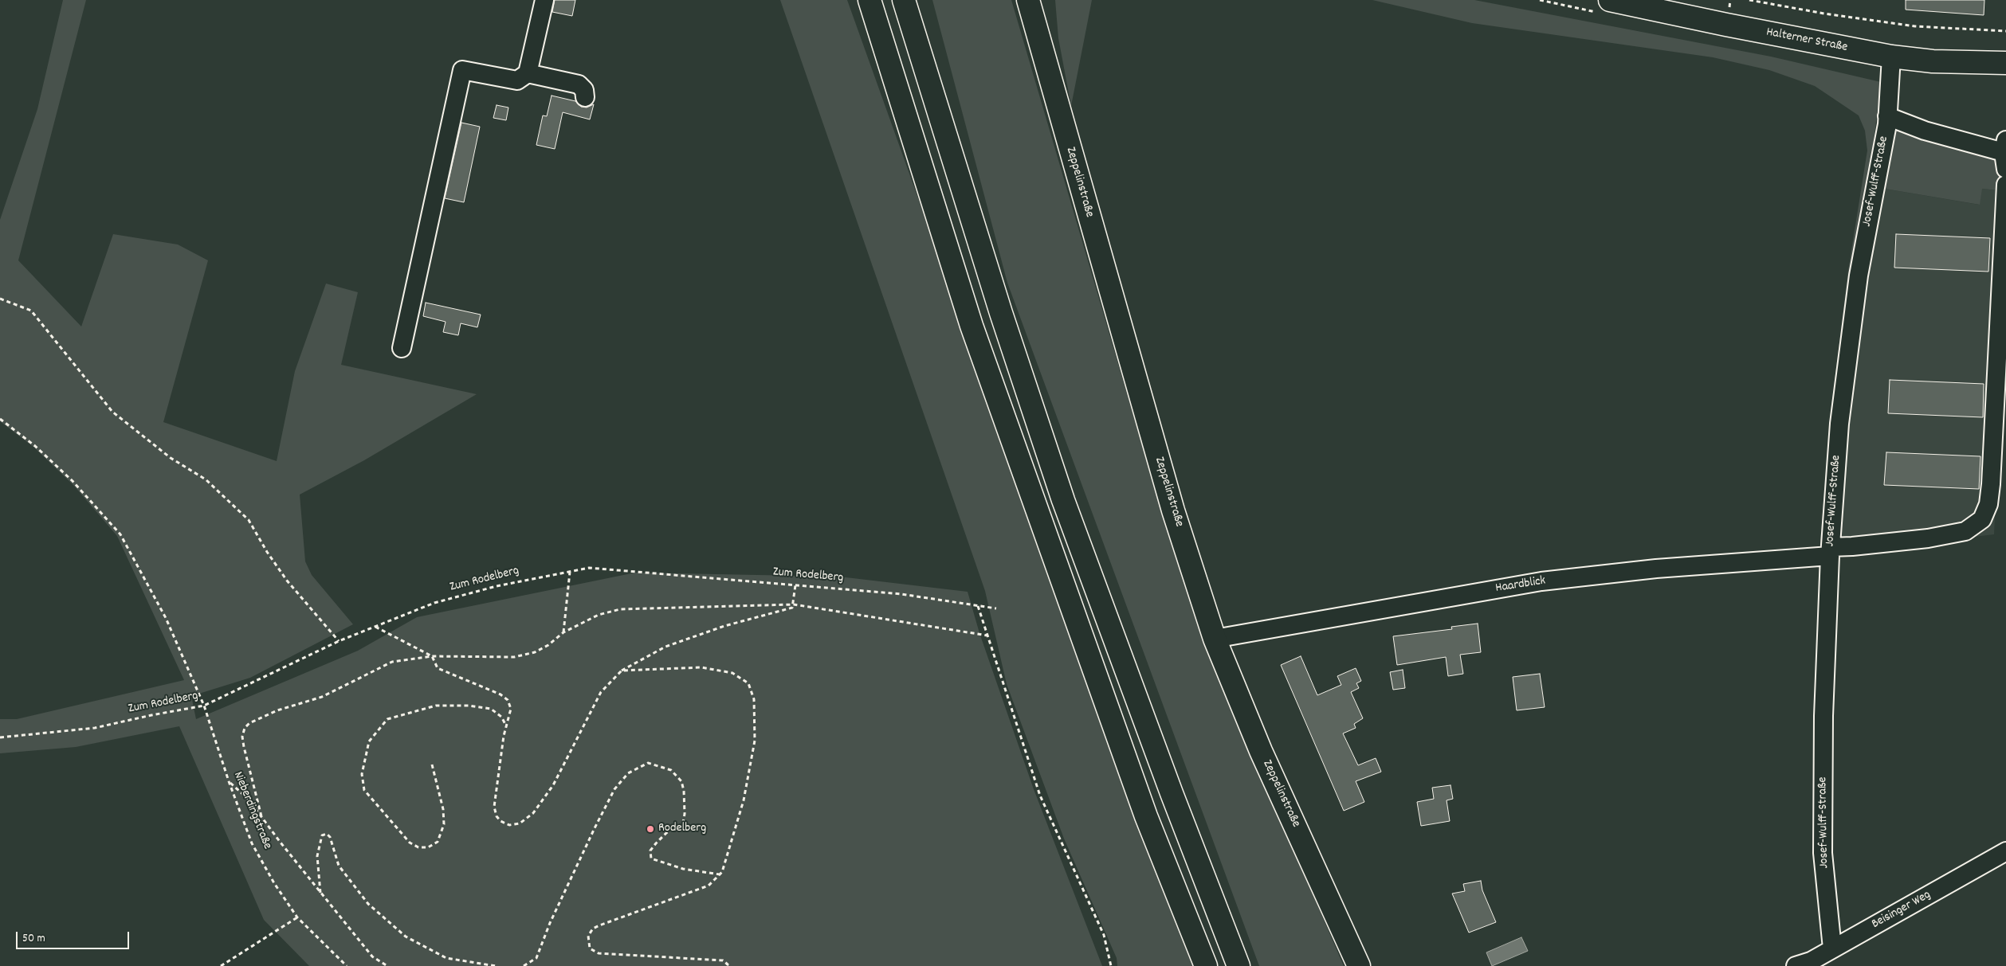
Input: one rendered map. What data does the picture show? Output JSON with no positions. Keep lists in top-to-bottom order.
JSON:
{
  "streets": {
    "main road": ["Halterner Straße", "Zeppelinstraße"],
    "street": ["Josef-Wulff-Straße", "Haardblick", "Beisinger Weg"],
    "path": ["Zum Rodelberg", "Nieberdingstraße"]
  },
  "crossings": [
    ["Halterner Straße", "Josef-Wulff-Straße"],
    ["Josef-Wulff-Straße", "Haardblick"],
    ["Josef-Wulff-Straße", "Beisinger Weg"],
    ["Zeppelinstraße", "Haardblick"],
    ["Zum Rodelberg", "Nieberdingstraße"]
  ],
  "places": ["Rodelberg"],
  "scale_bar": "50 m"
}
